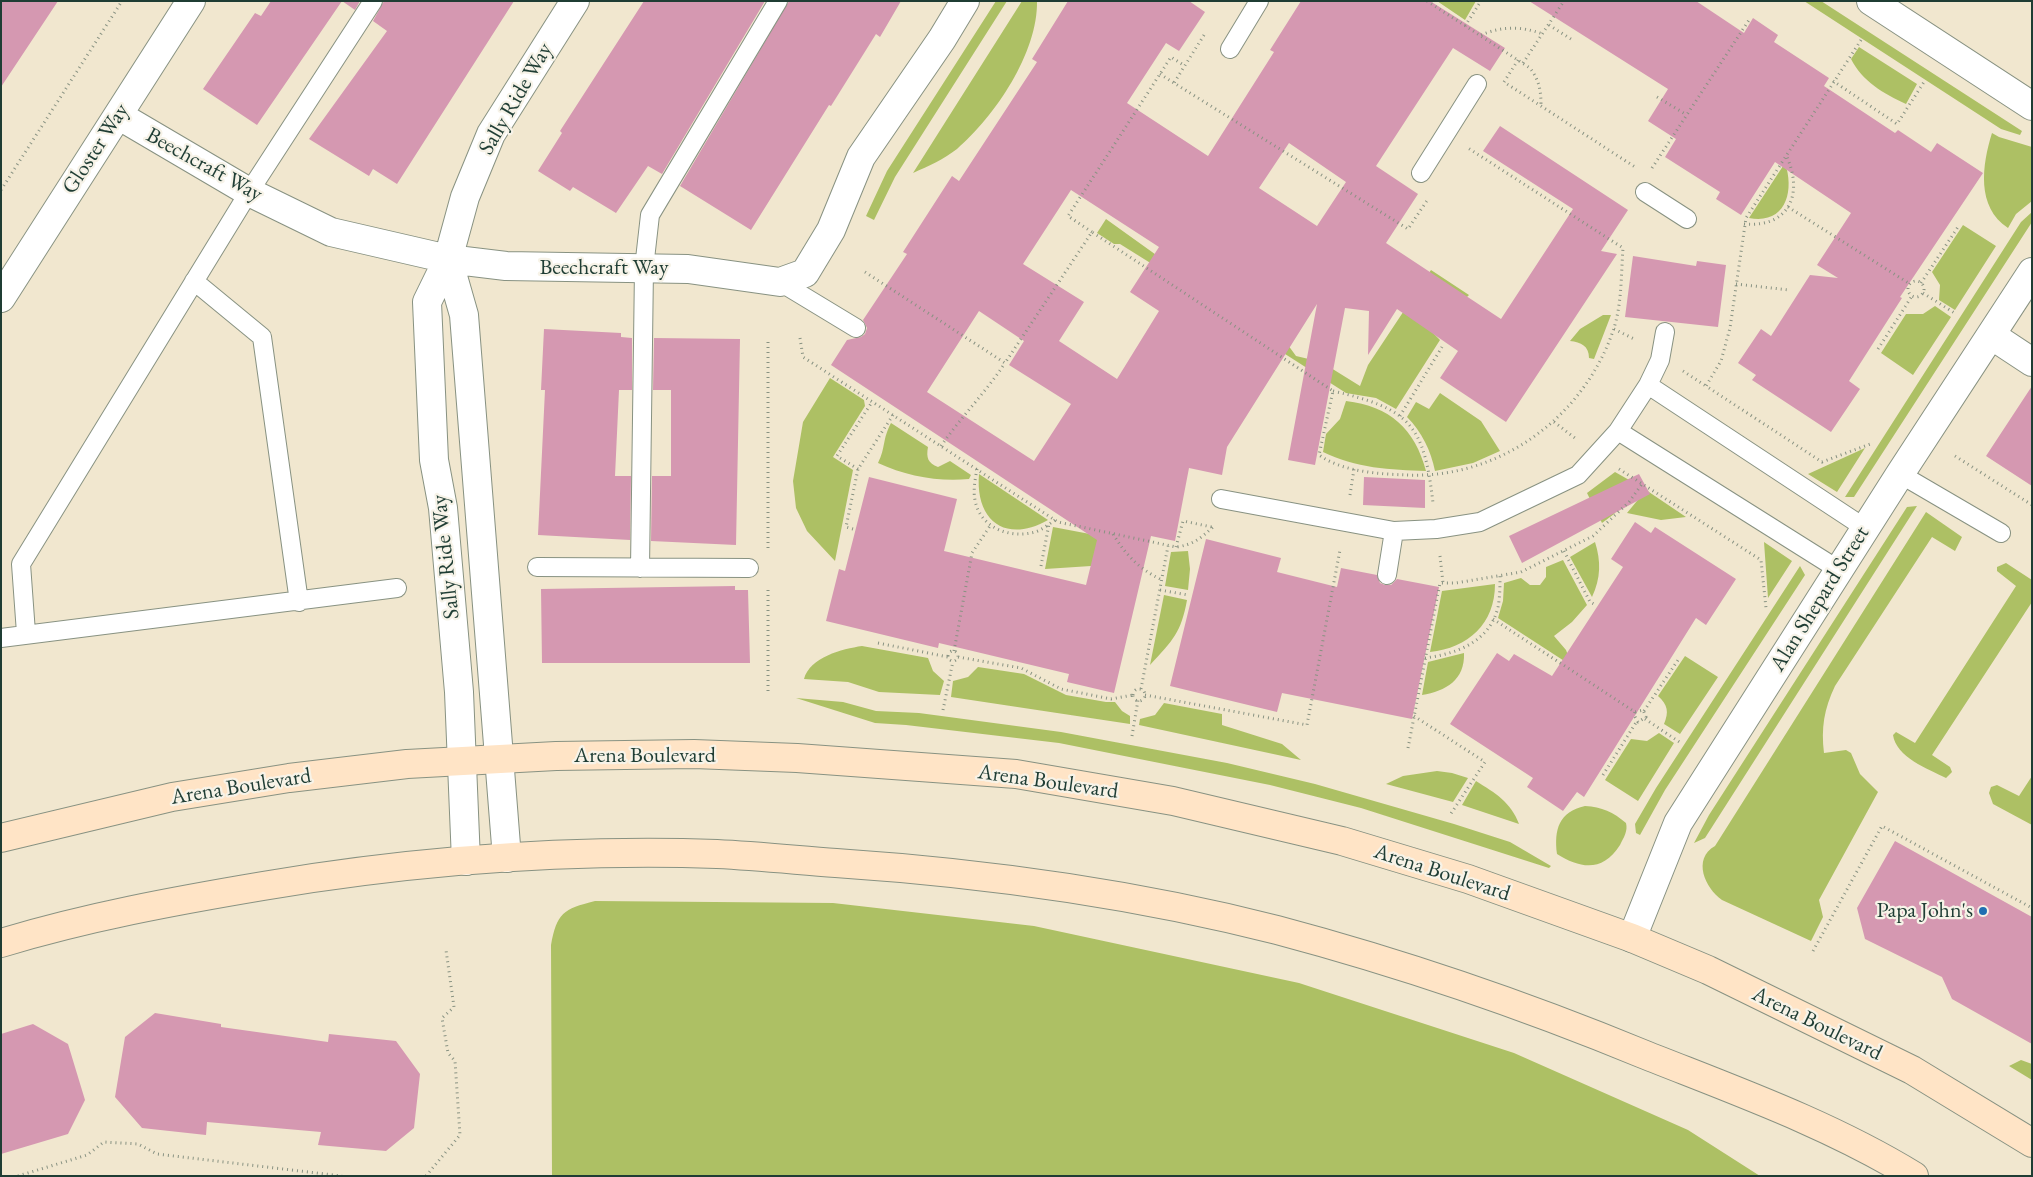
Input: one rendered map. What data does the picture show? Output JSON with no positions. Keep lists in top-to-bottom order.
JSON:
{
  "streets": {
    "main road": ["Arena Boulevard"],
    "street": [
      "Sally Ride Way",
      "Gloster Way",
      "Beechcraft Way",
      "Alan Shepard Street"
    ]
  },
  "crossings": [
    ["Sally Ride Way", "Beechcraft Way"],
    ["Sally Ride Way", "Arena Boulevard"],
    ["Gloster Way", "Beechcraft Way"],
    ["Alan Shepard Street", "Arena Boulevard"]
  ],
  "places": ["Papa John's"]
}
